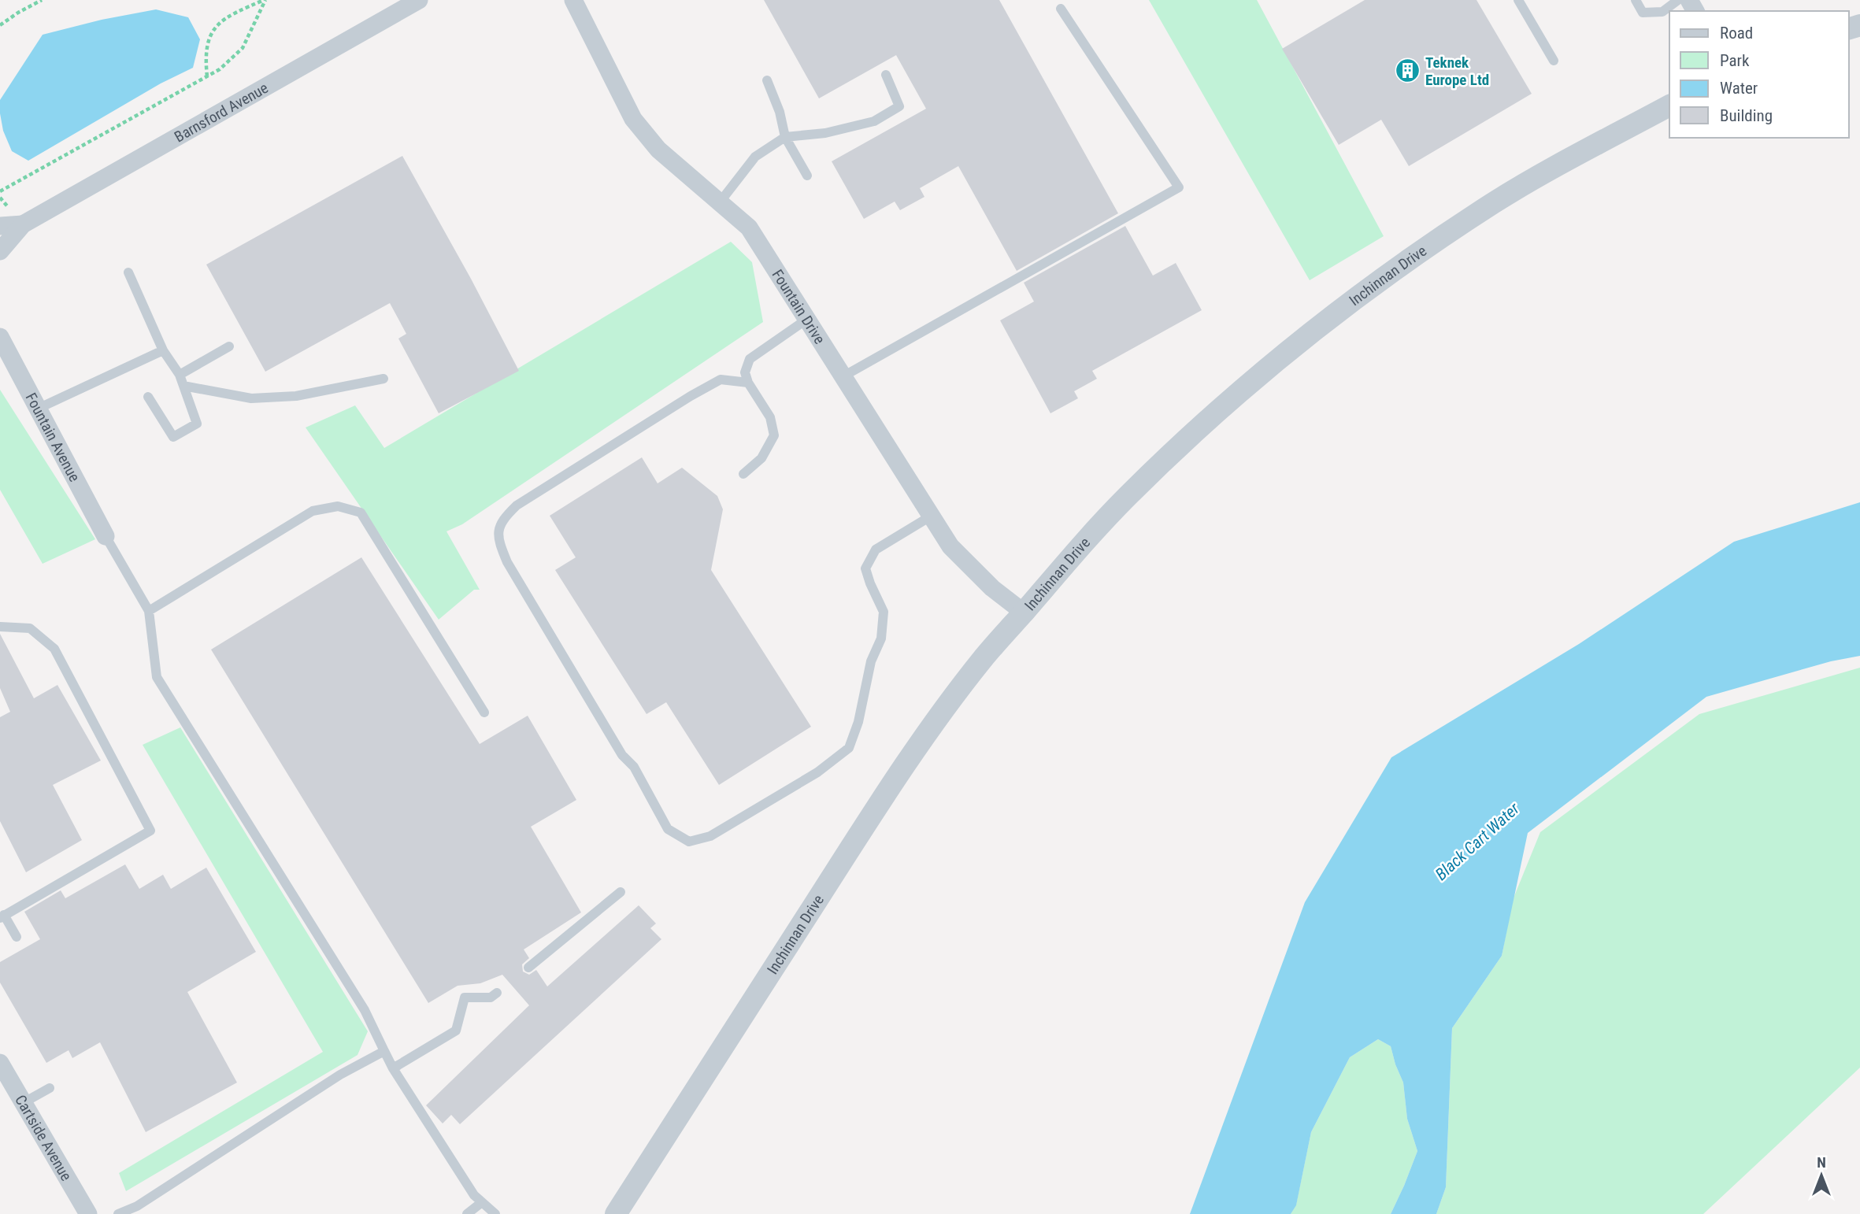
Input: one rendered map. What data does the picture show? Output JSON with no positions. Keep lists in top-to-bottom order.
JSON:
{
  "streets": {
    "street": [
      "Barnsford Avenue",
      "Inchinnan Drive",
      "Fountain Drive",
      "Fountain Avenue",
      "Cartside Avenue"
    ]
  },
  "crossings": [
    ["Inchinnan Drive", "Fountain Drive"]
  ],
  "water": ["Black Cart Water"],
  "places": {
    "building": ["Teknek Europe Ltd"]
  },
  "legend": [
    "Road",
    "Park",
    "Water",
    "Building"
  ],
  "north": "top"
}
